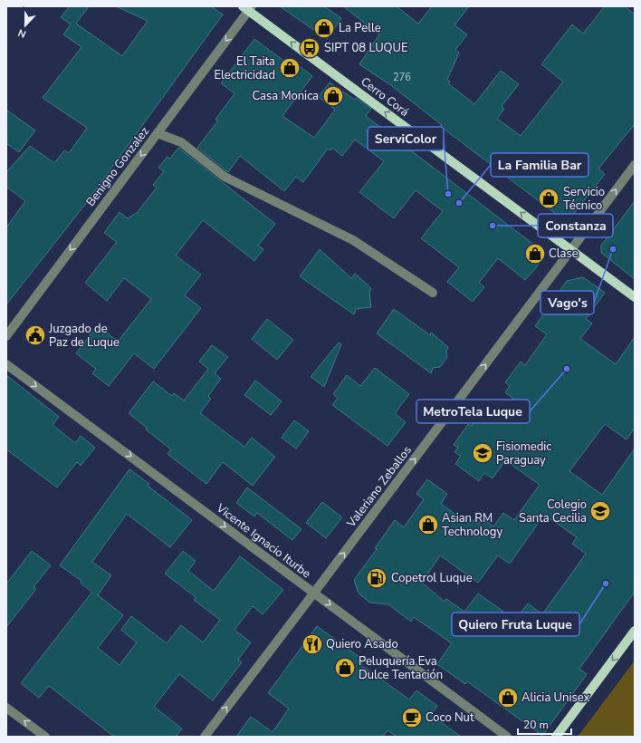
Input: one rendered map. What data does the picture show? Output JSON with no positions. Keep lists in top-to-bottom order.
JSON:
{
  "streets": {
    "main road": ["Cerro Corá"],
    "street": ["Benigno Gonzalez", "Valeriano Zeballos", "Vicente Ignacio Iturbe"]
  },
  "crossings": [
    ["Cerro Corá", "Benigno Gonzalez"],
    ["Cerro Corá", "Valeriano Zeballos"],
    ["Valeriano Zeballos", "Vicente Ignacio Iturbe"]
  ],
  "one_way": [
    "Cerro Corá",
    "Benigno Gonzalez",
    "Valeriano Zeballos",
    "Vicente Ignacio Iturbe"
  ],
  "places": {
    "shop": [
      "La Pelle",
      "El Taita Electricidad",
      "Casa Monica",
      "Servicio Técnico",
      "Clase",
      "Asian RM Technology",
      "Peluquería Eva Dulce Tentación",
      "Alicia Unisex"
    ],
    "bus stop": ["SIPT 08 LUQUE"],
    "other": [
      "ServiColor",
      "La Familia Bar",
      "Constanza",
      "Vago's",
      "MetroTela Luque",
      "Quiero Fruta Luque"
    ],
    "public building": ["Juzgado de Paz de Luque"],
    "school or university": ["Fisiomedic Paraguay", "Colegio Santa Cecilia"],
    "fuel station": ["Copetrol Luque"],
    "restaurant": ["Quiero Asado"],
    "cafe": ["Coco Nut"]
  },
  "house_numbers": ["276"],
  "scale_bar": "20 m",
  "north": "bottom"
}
